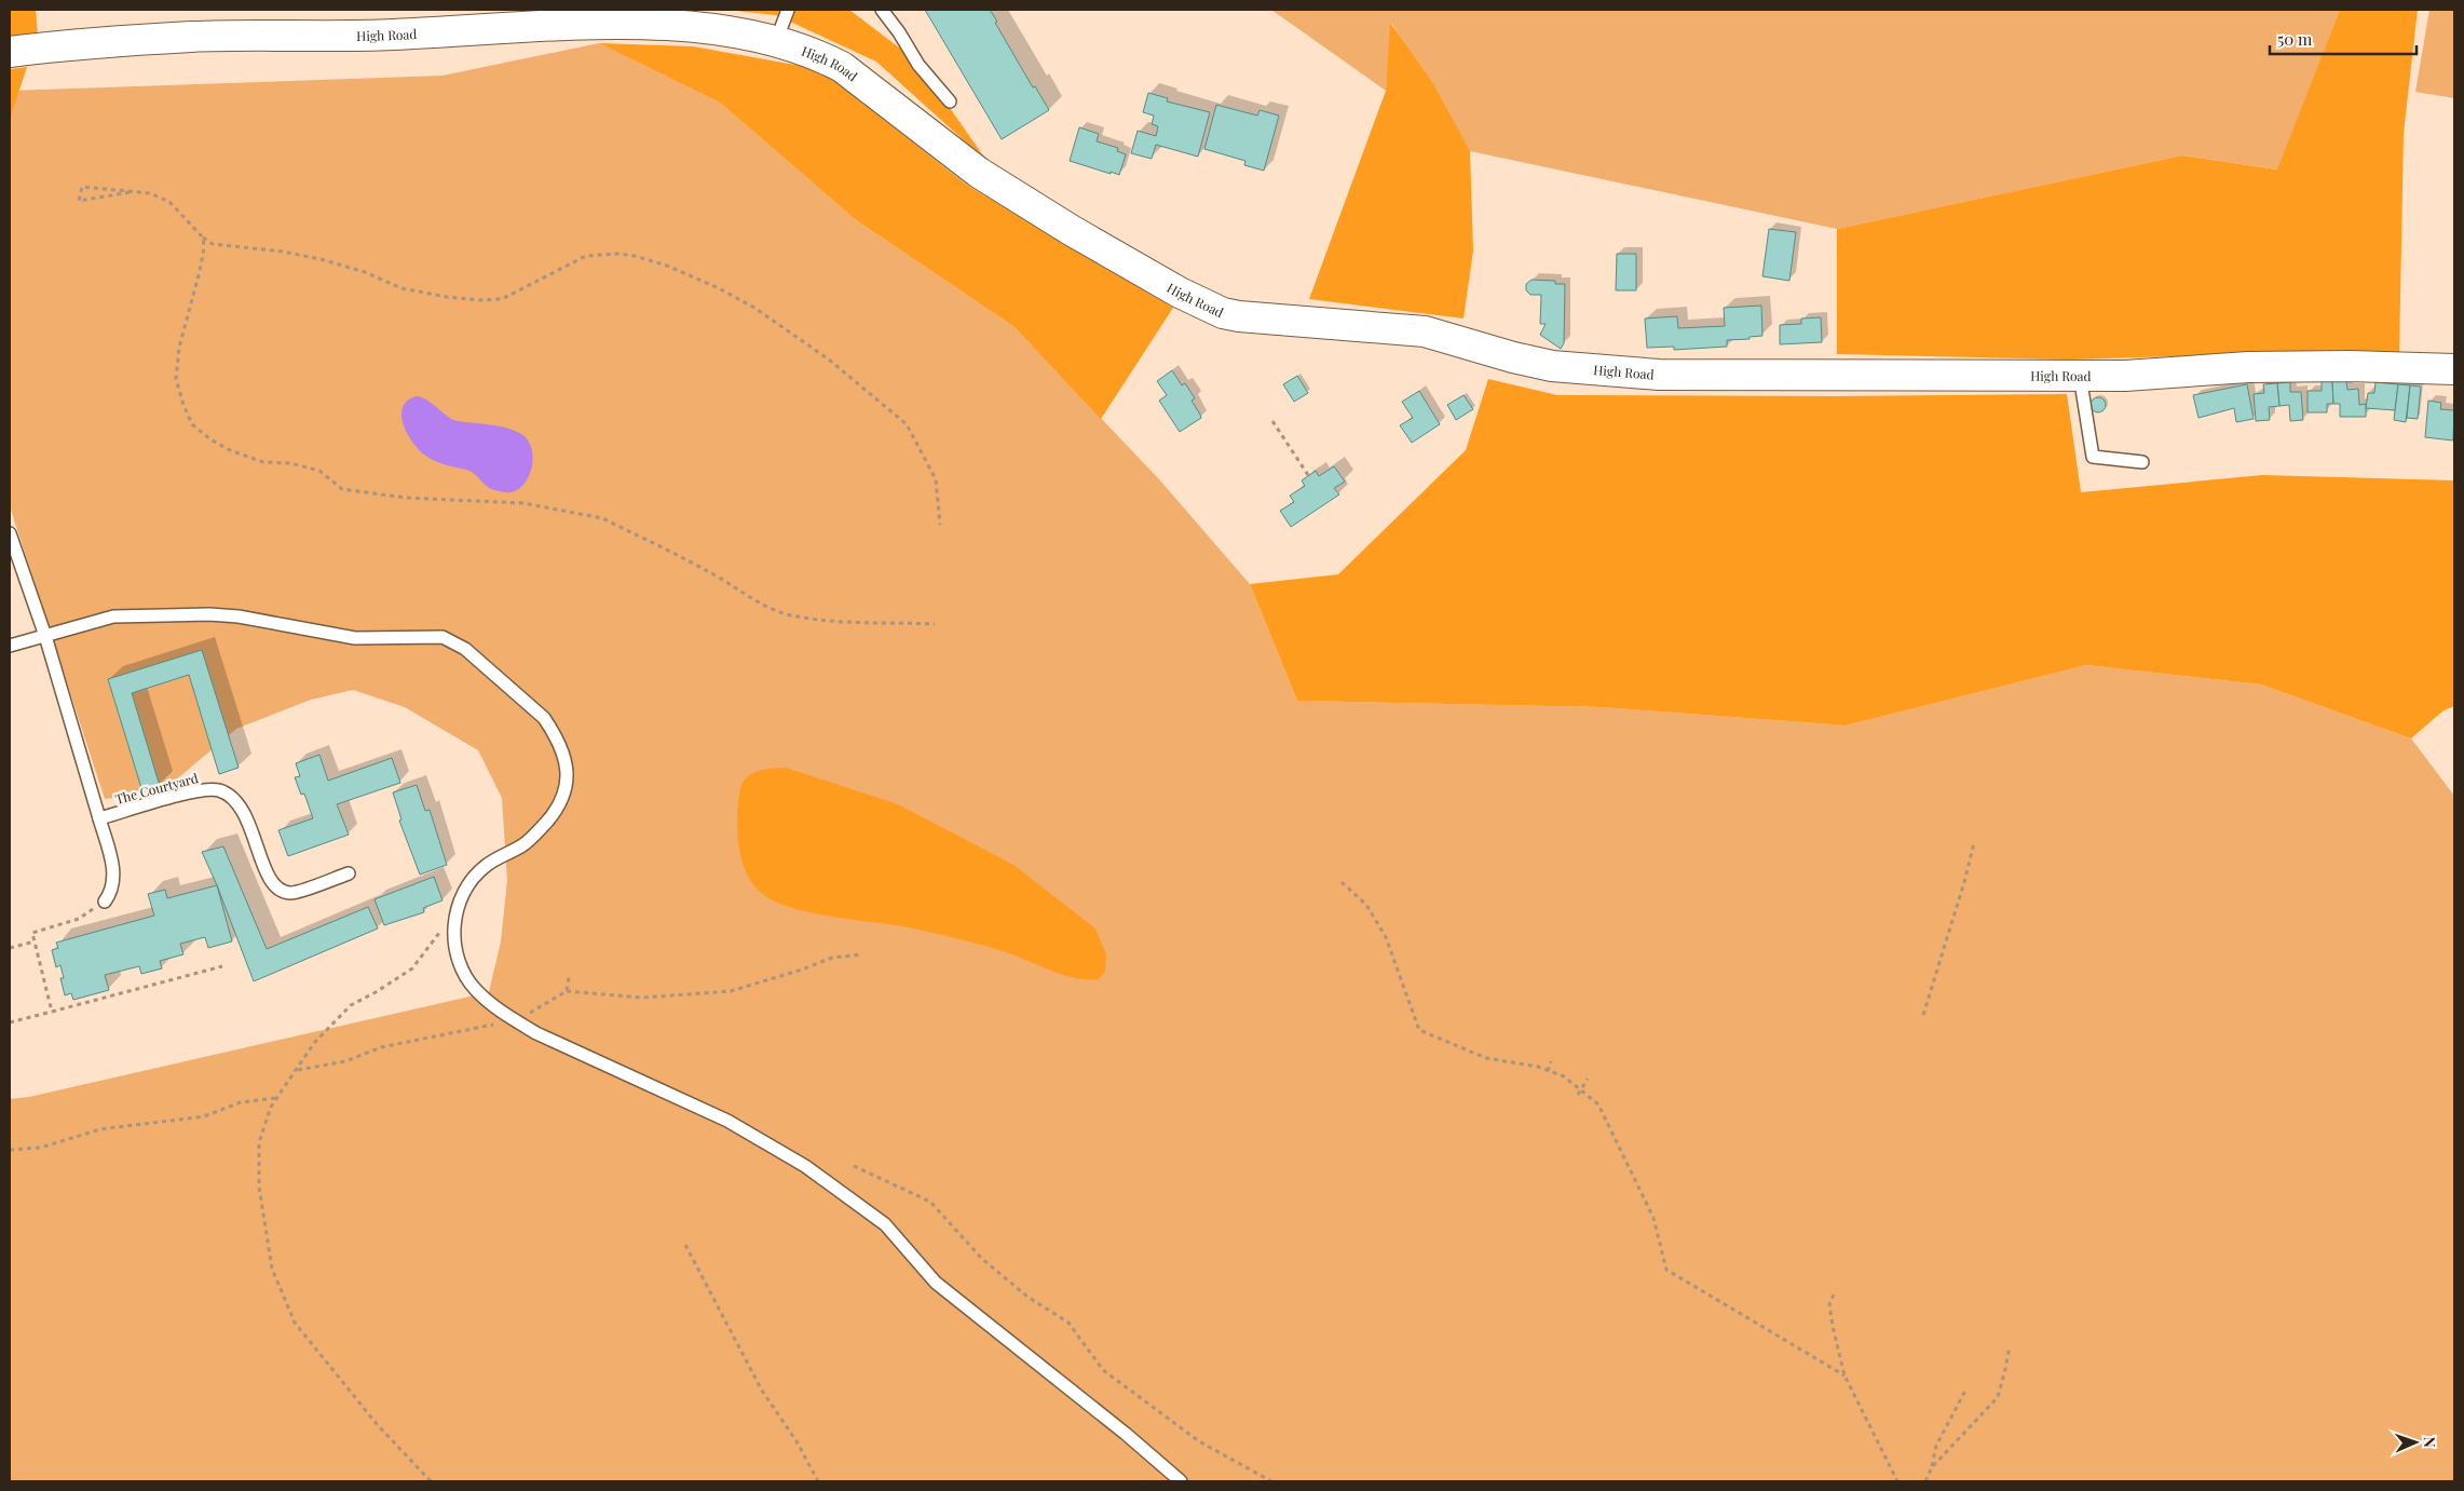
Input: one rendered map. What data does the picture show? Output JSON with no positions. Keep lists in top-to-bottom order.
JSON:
{
  "streets": {
    "main road": ["High Road"],
    "lane": ["The Courtyard"]
  },
  "scale_bar": "50 m",
  "north": "right"
}
